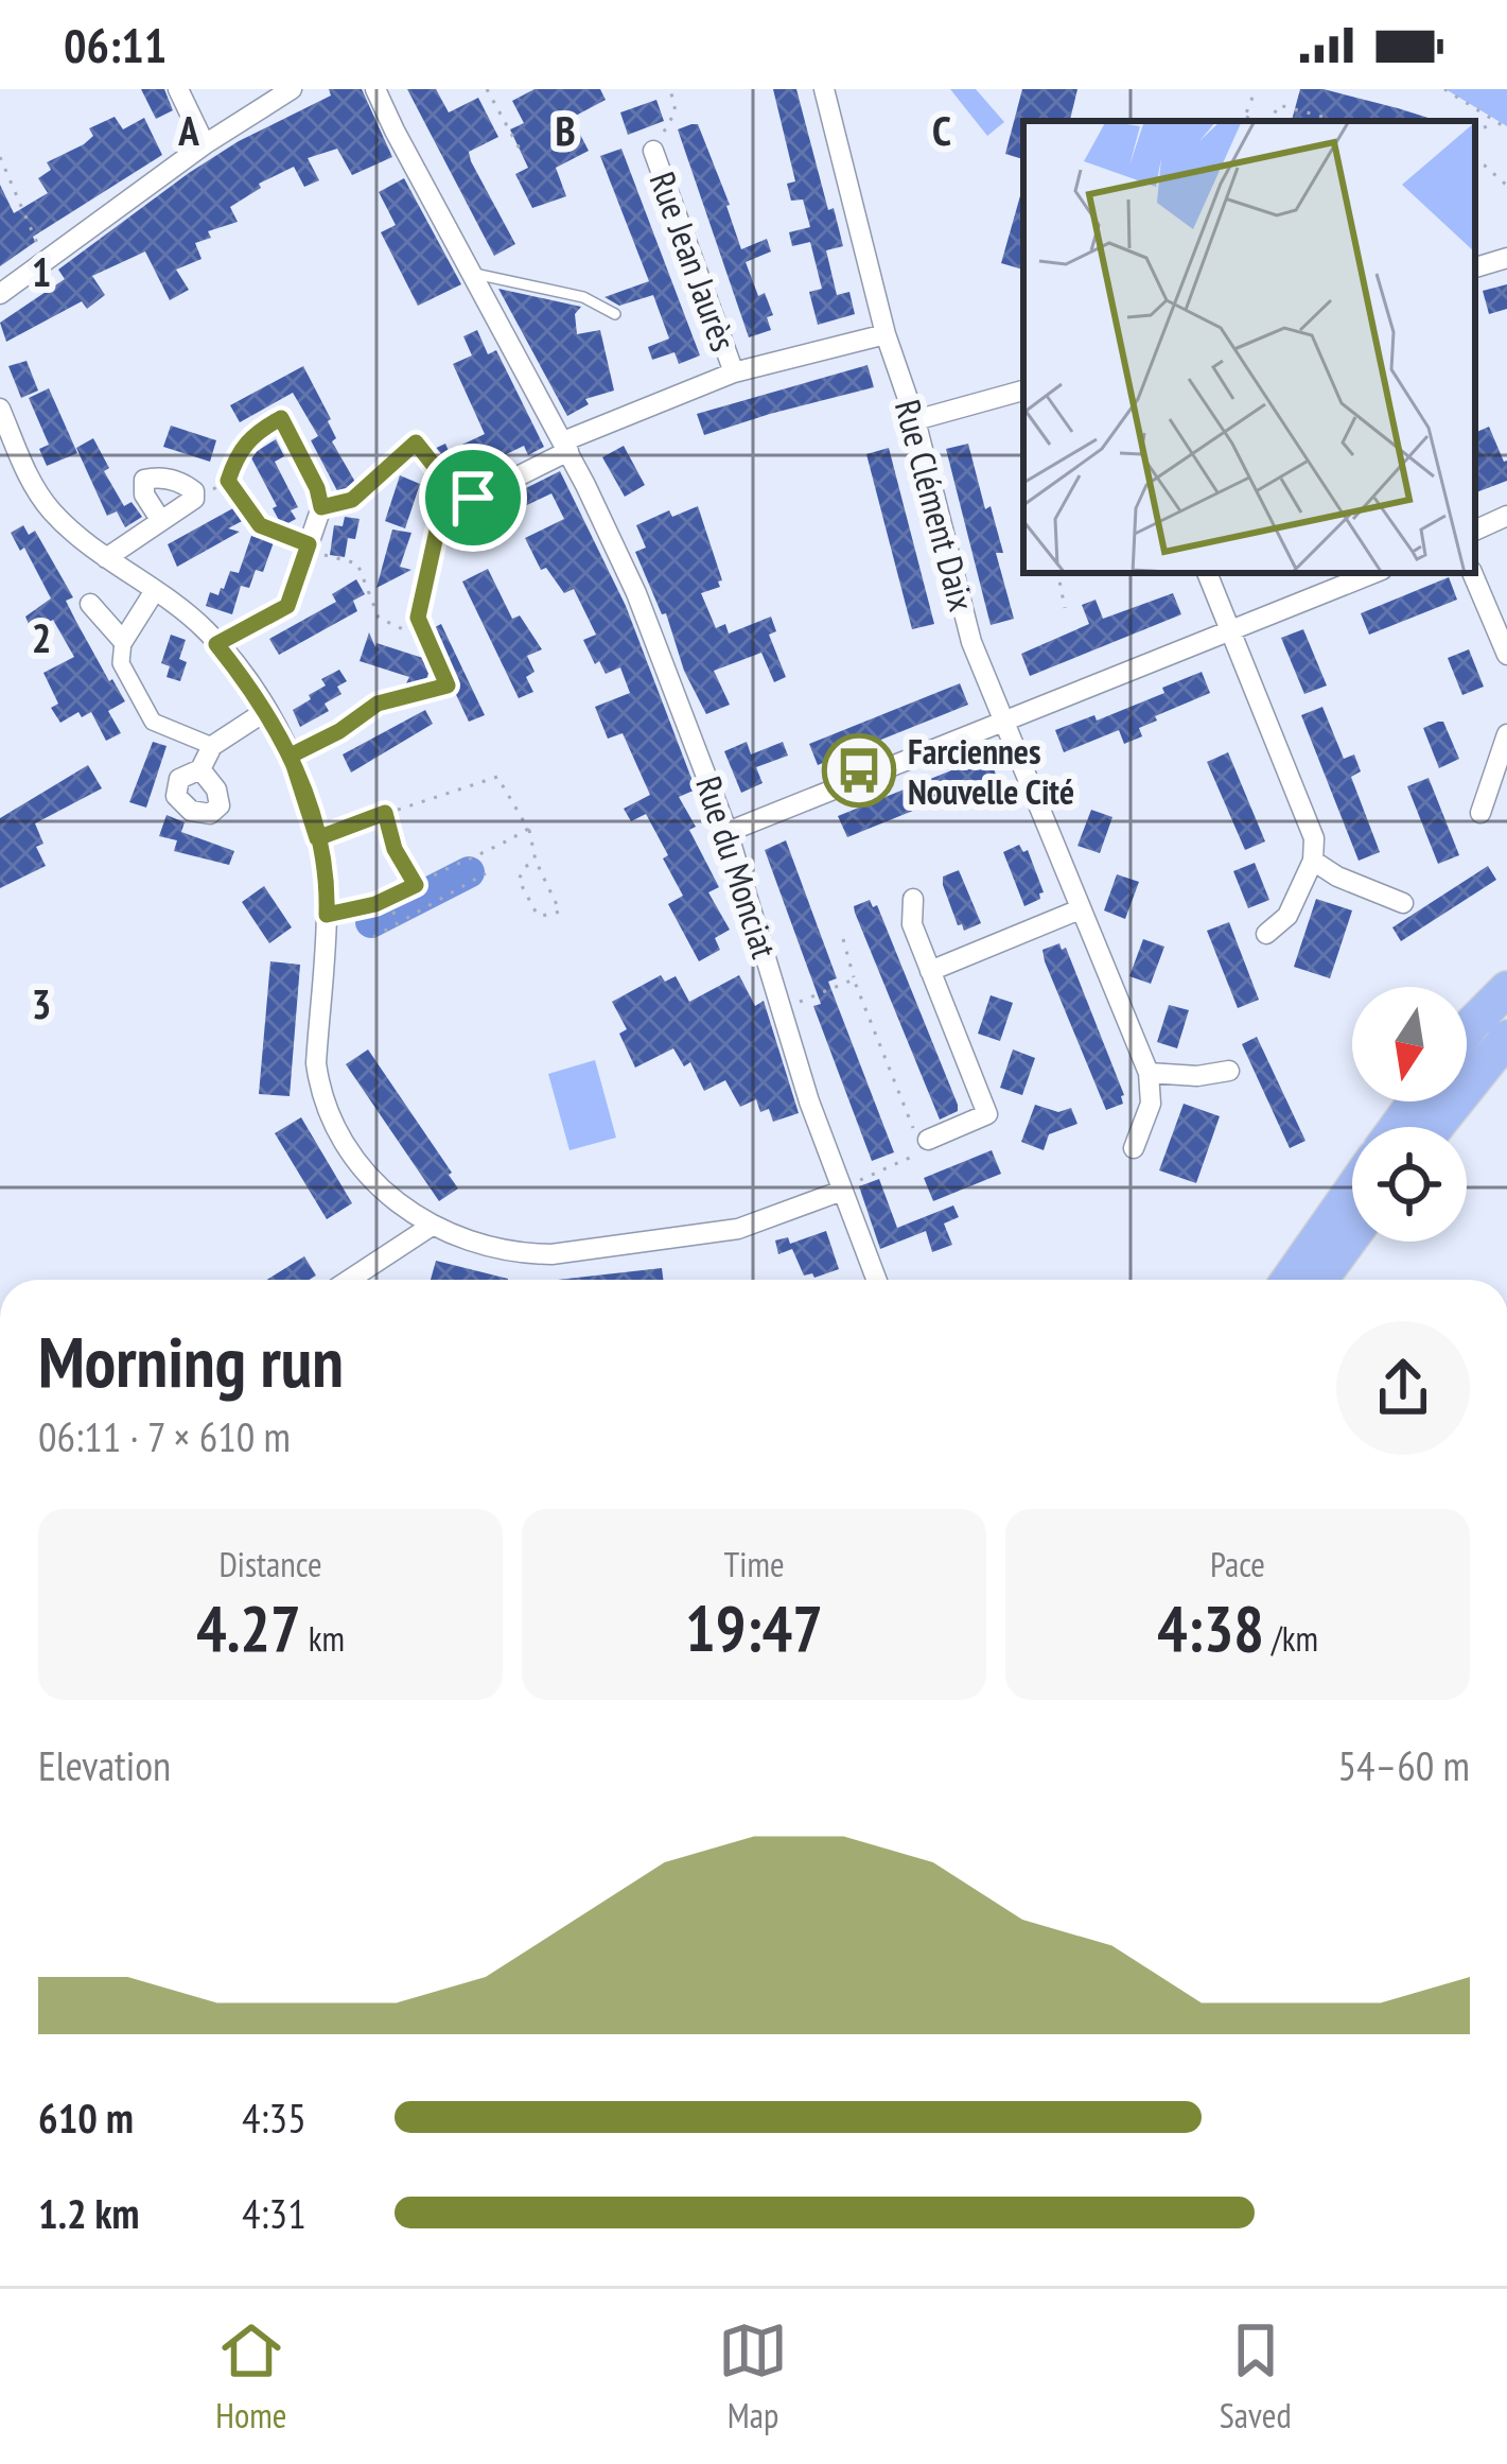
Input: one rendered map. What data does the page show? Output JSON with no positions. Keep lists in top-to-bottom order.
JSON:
{
  "streets": {
    "street": ["Rue Jean Jaurès", "Rue Clément Daix", "Rue du Monciat"]
  },
  "crossings": [
    ["Rue Jean Jaurès", "Rue Clément Daix"],
    ["Rue Jean Jaurès", "Rue du Monciat"]
  ],
  "places": {
    "bus stop": ["Farciennes Nouvelle Cité"]
  },
  "north": "bottom",
  "page": {
    "status": "06:11",
    "heading": ["Morning run", "06:11 · 7 × 610 m"],
    "stats": [
      ["Distance", "4.27 km"],
      ["Time", "19:47"],
      ["Pace", "4:38 /km"]
    ],
    "chart": ["Elevation", "54–60 m"],
    "list": [
      {
        "name": "610 m",
        "note": "4:35"
      },
      {
        "name": "1.2 km",
        "note": "4:31"
      }
    ],
    "tabs": ["Home", "Map", "Saved"]
  },
  "grid": {
    "columns": ["A", "B", "C"],
    "rows": ["1", "2", "3"]
  }
}
